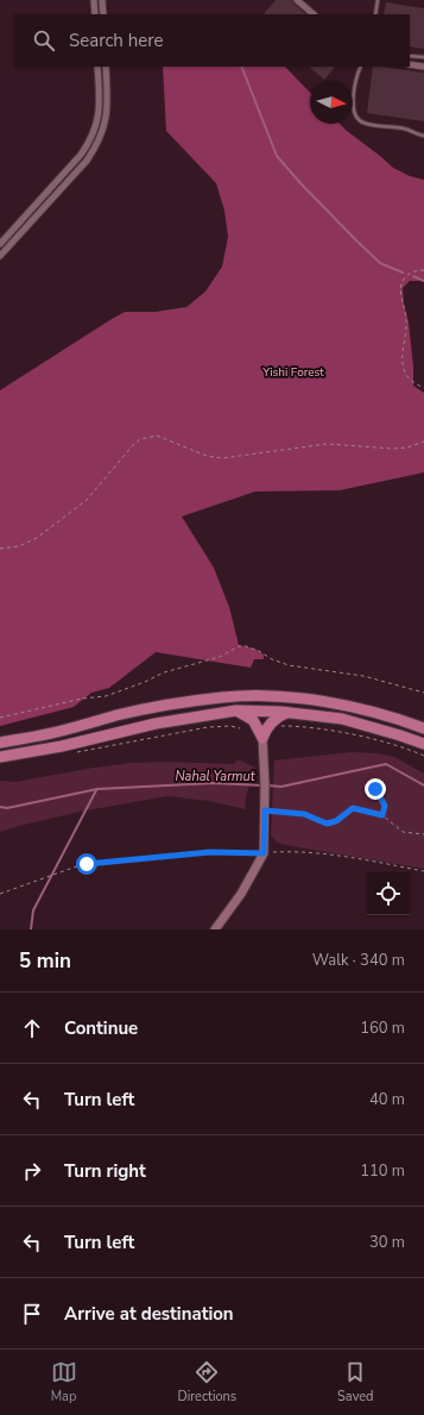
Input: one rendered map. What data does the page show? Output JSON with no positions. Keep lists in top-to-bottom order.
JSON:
{
  "water": ["Nahal Yarmut"],
  "parks": ["Yishi Forest"],
  "north": "right",
  "page": {
    "search": "Search here",
    "heading": ["5 min", "Walk · 340 m"],
    "list": [
      ["Continue", "160 m"],
      ["Turn left", "40 m"],
      ["Turn right", "110 m"],
      ["Turn left", "30 m"],
      "Arrive at destination"
    ],
    "nav": ["Map", "Directions", "Saved"]
  }
}
